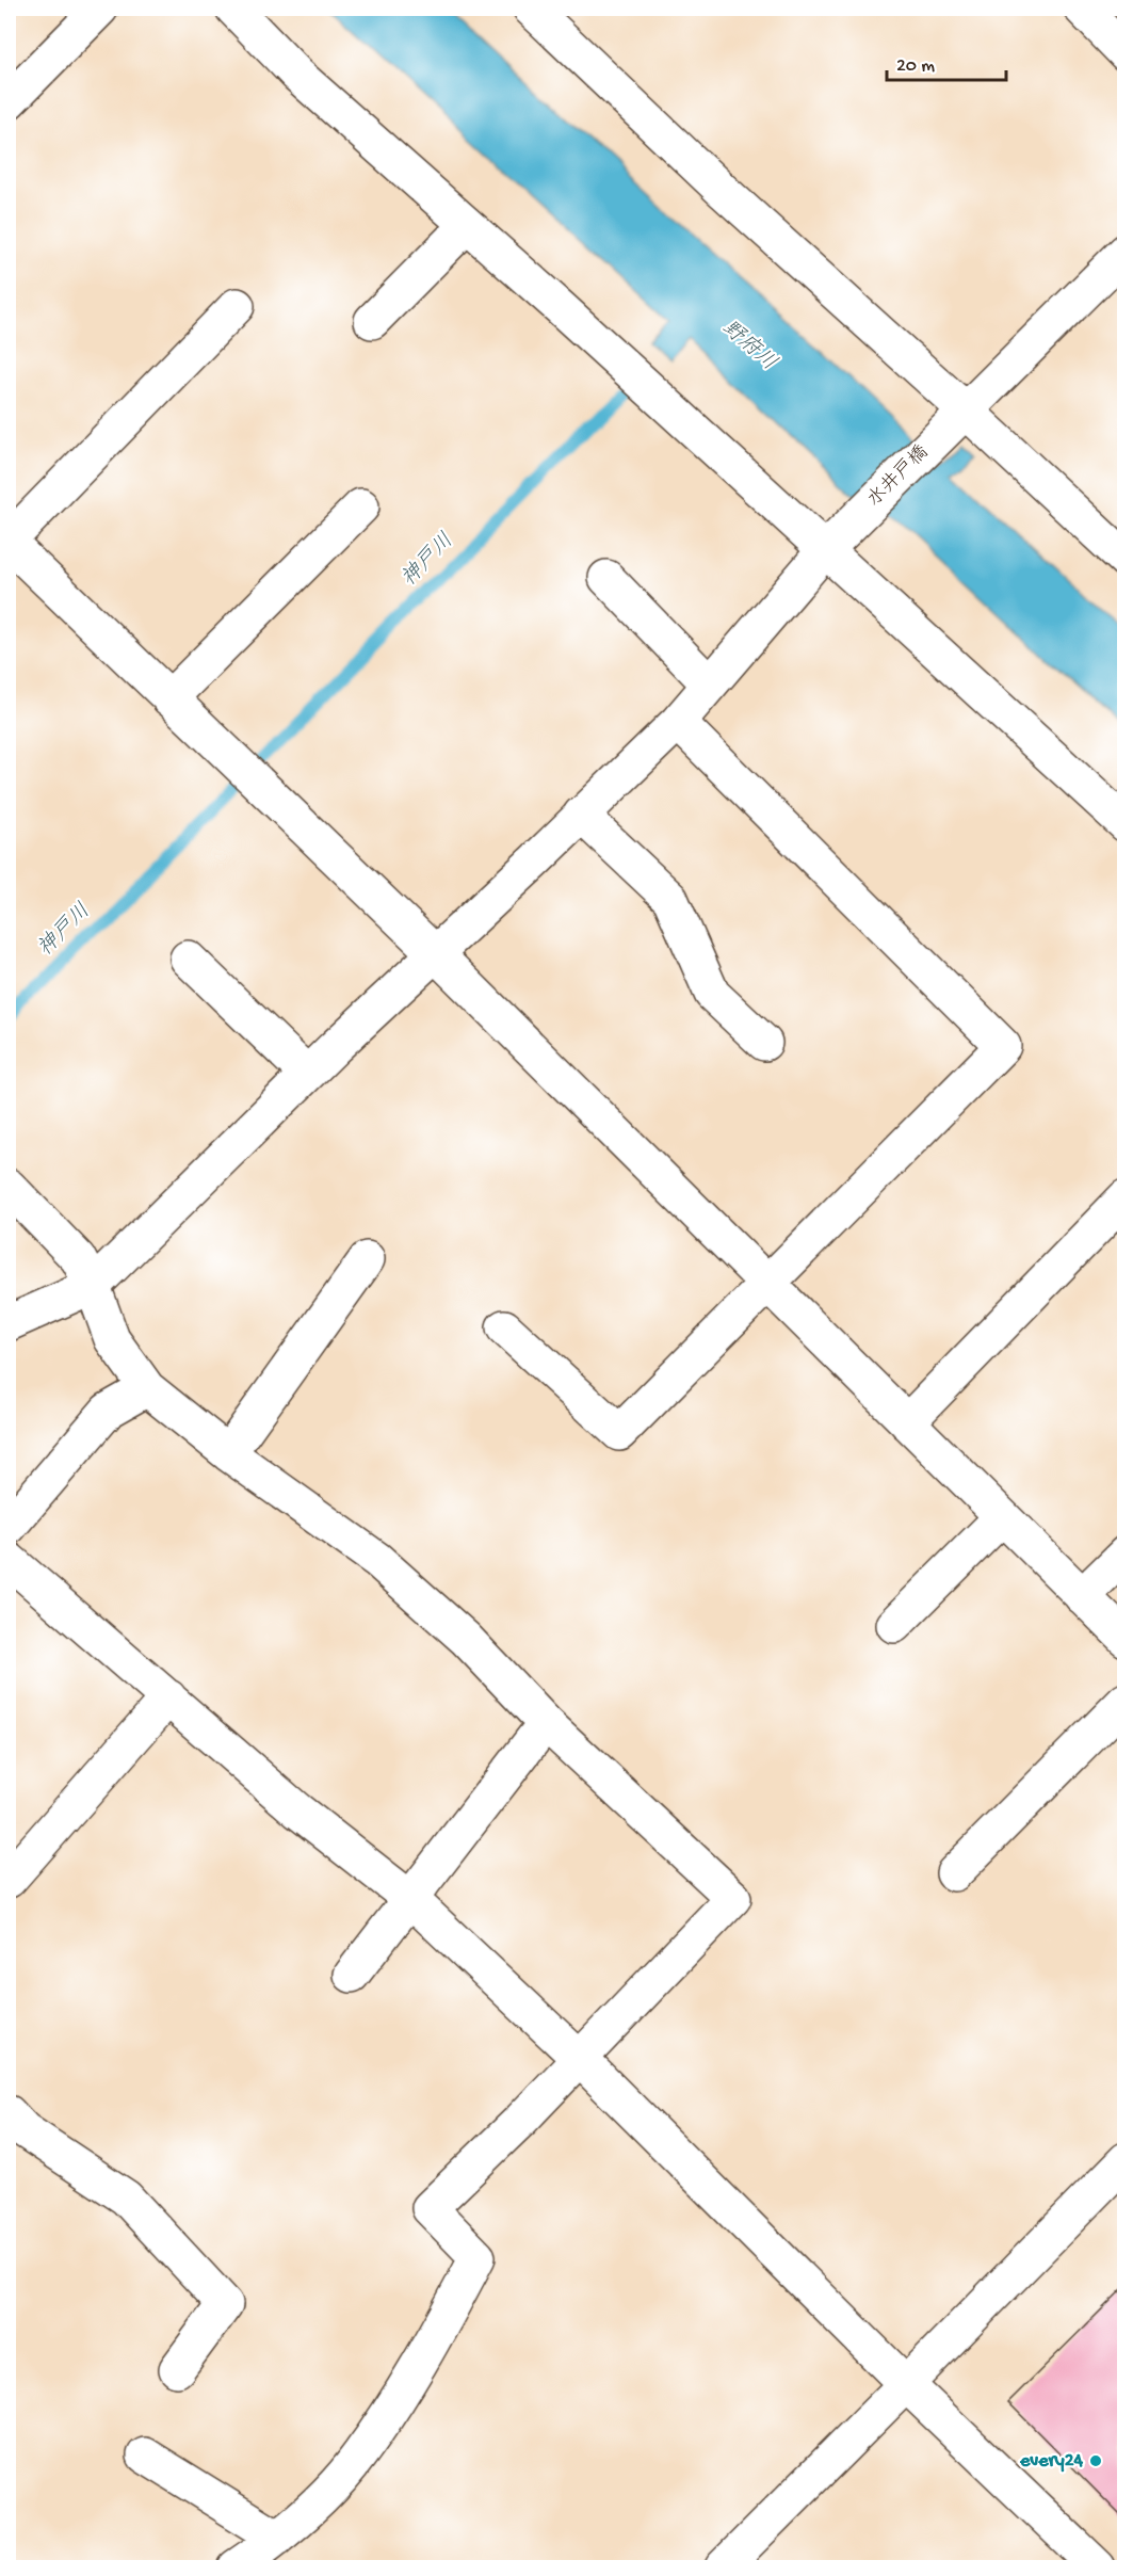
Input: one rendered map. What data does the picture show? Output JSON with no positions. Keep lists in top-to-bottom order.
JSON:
{
  "streets": {
    "street": ["水井戸橋"]
  },
  "water": ["野府川", "神戸川"],
  "places": ["every24"],
  "scale_bar": "20 m"
}
